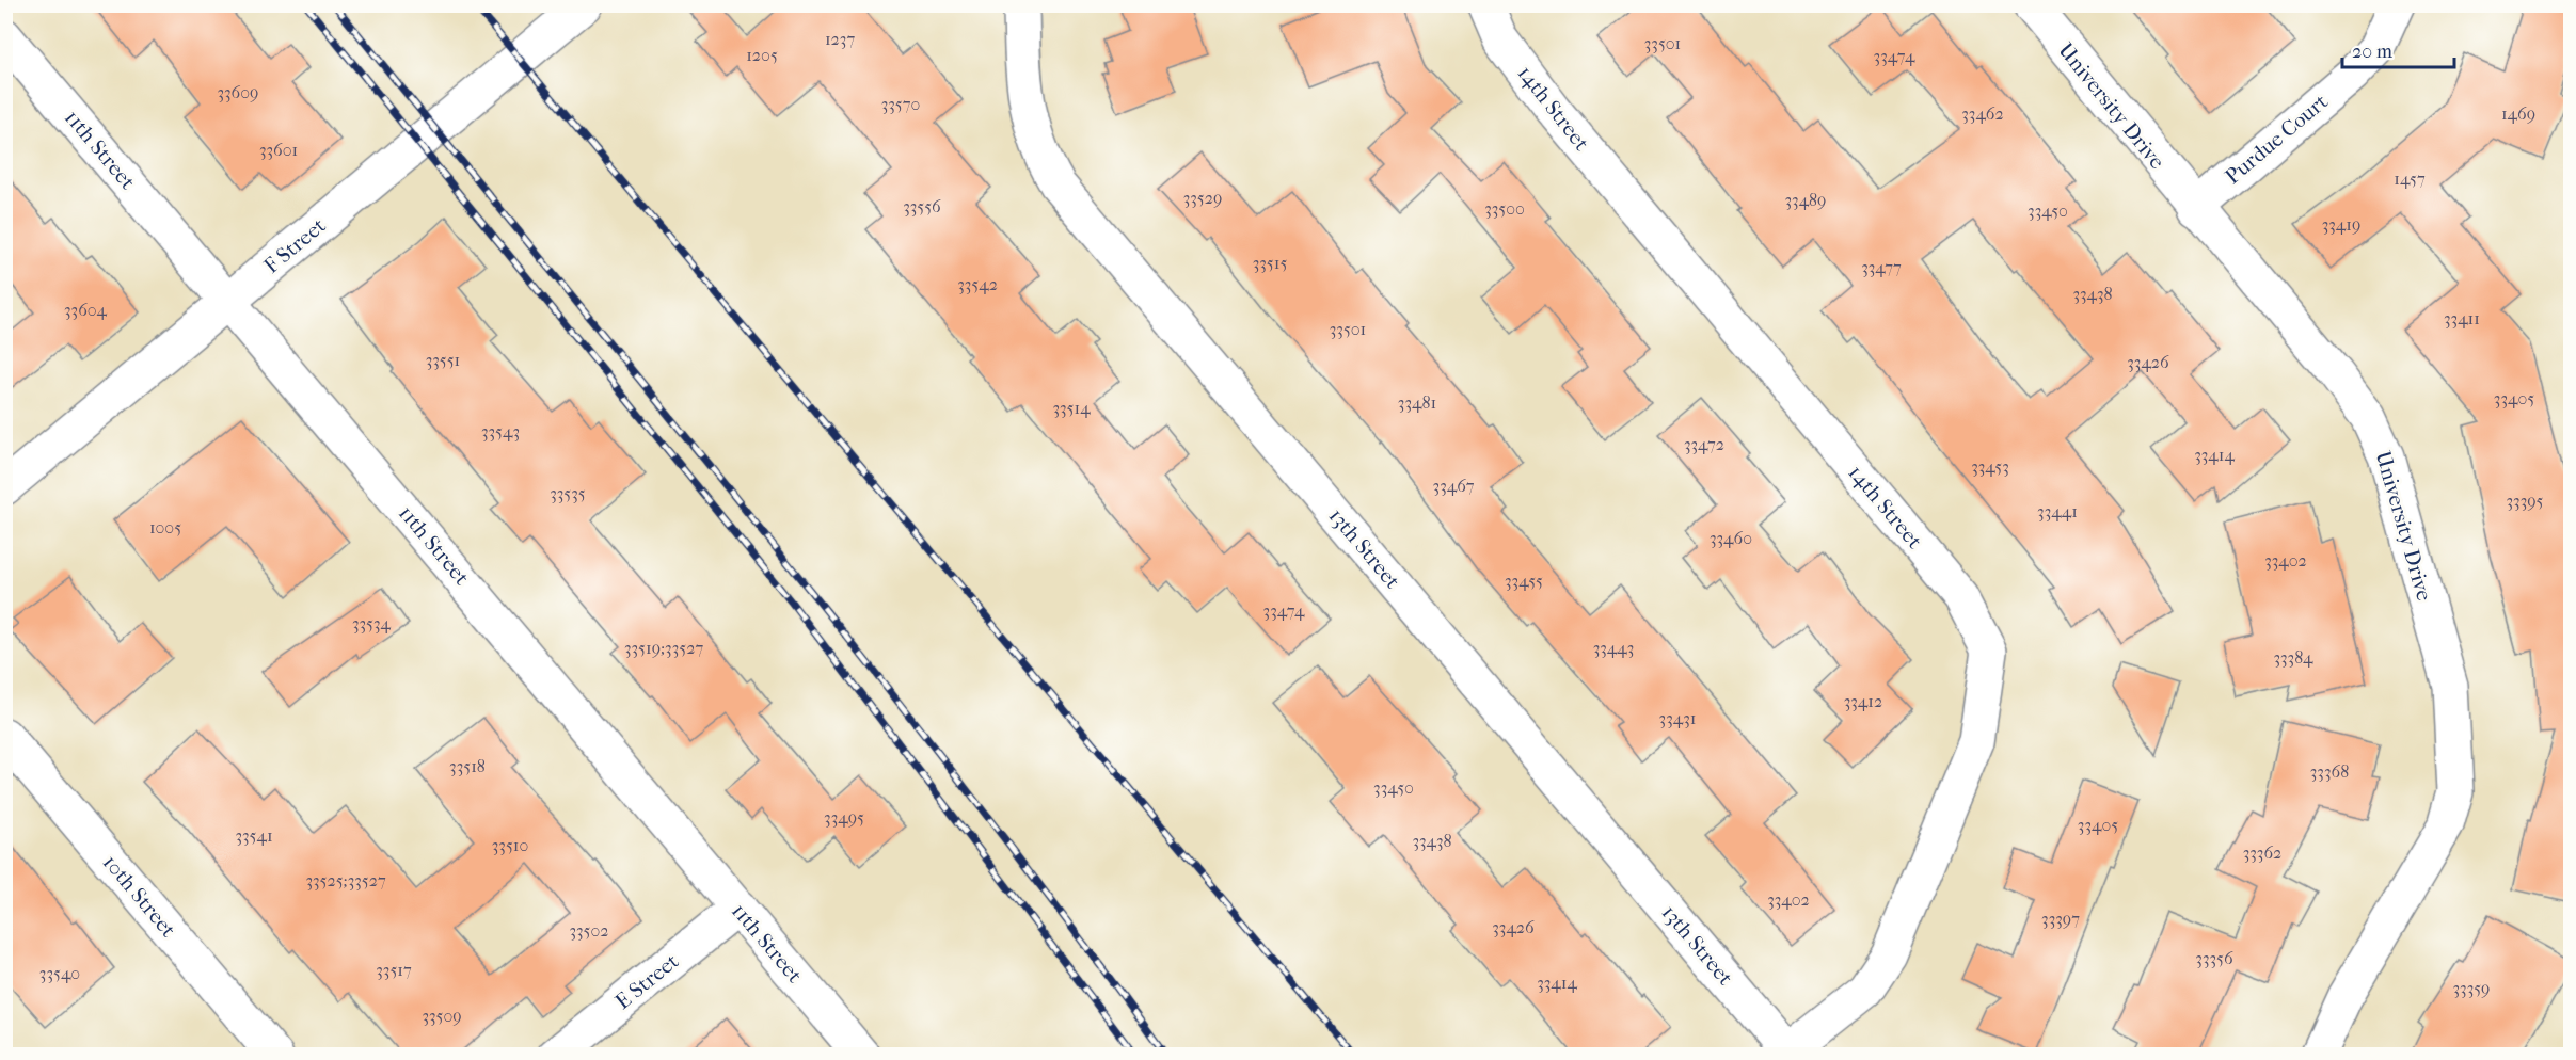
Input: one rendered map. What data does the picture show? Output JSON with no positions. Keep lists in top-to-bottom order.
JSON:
{
  "streets": {
    "street": [
      "University Drive",
      "14th Street",
      "Purdue Court",
      "11th Street",
      "F Street",
      "13th Street",
      "10th Street",
      "E Street"
    ]
  },
  "crossings": [
    ["University Drive", "Purdue Court"],
    ["14th Street", "13th Street"],
    ["11th Street", "F Street"],
    ["11th Street", "E Street"]
  ],
  "house_numbers": [
    "1237",
    "33501",
    "1205",
    "33474",
    "33609",
    "33570",
    "33462",
    "1469",
    "33601",
    "1457",
    "33529",
    "33489",
    "33556",
    "33500",
    "33450",
    "33419",
    "33515",
    "33477",
    "33542",
    "33438",
    "33604",
    "33411",
    "33501",
    "33551",
    "33426",
    "33405",
    "33481",
    "33514",
    "33543",
    "33472",
    "33414",
    "33453",
    "33467",
    "33535",
    "33395",
    "33441",
    "1005",
    "33460",
    "33402",
    "33455",
    "33474",
    "33534",
    "33519;33527",
    "33443",
    "33384",
    "33412",
    "33431",
    "33518",
    "33368",
    "33450",
    "33495",
    "33405",
    "33541",
    "33438",
    "33510",
    "33362",
    "33525;33527",
    "33402",
    "33397",
    "33426",
    "33502",
    "33356",
    "33517",
    "33540",
    "33414",
    "33359",
    "33509"
  ],
  "scale_bar": "20 m"
}
